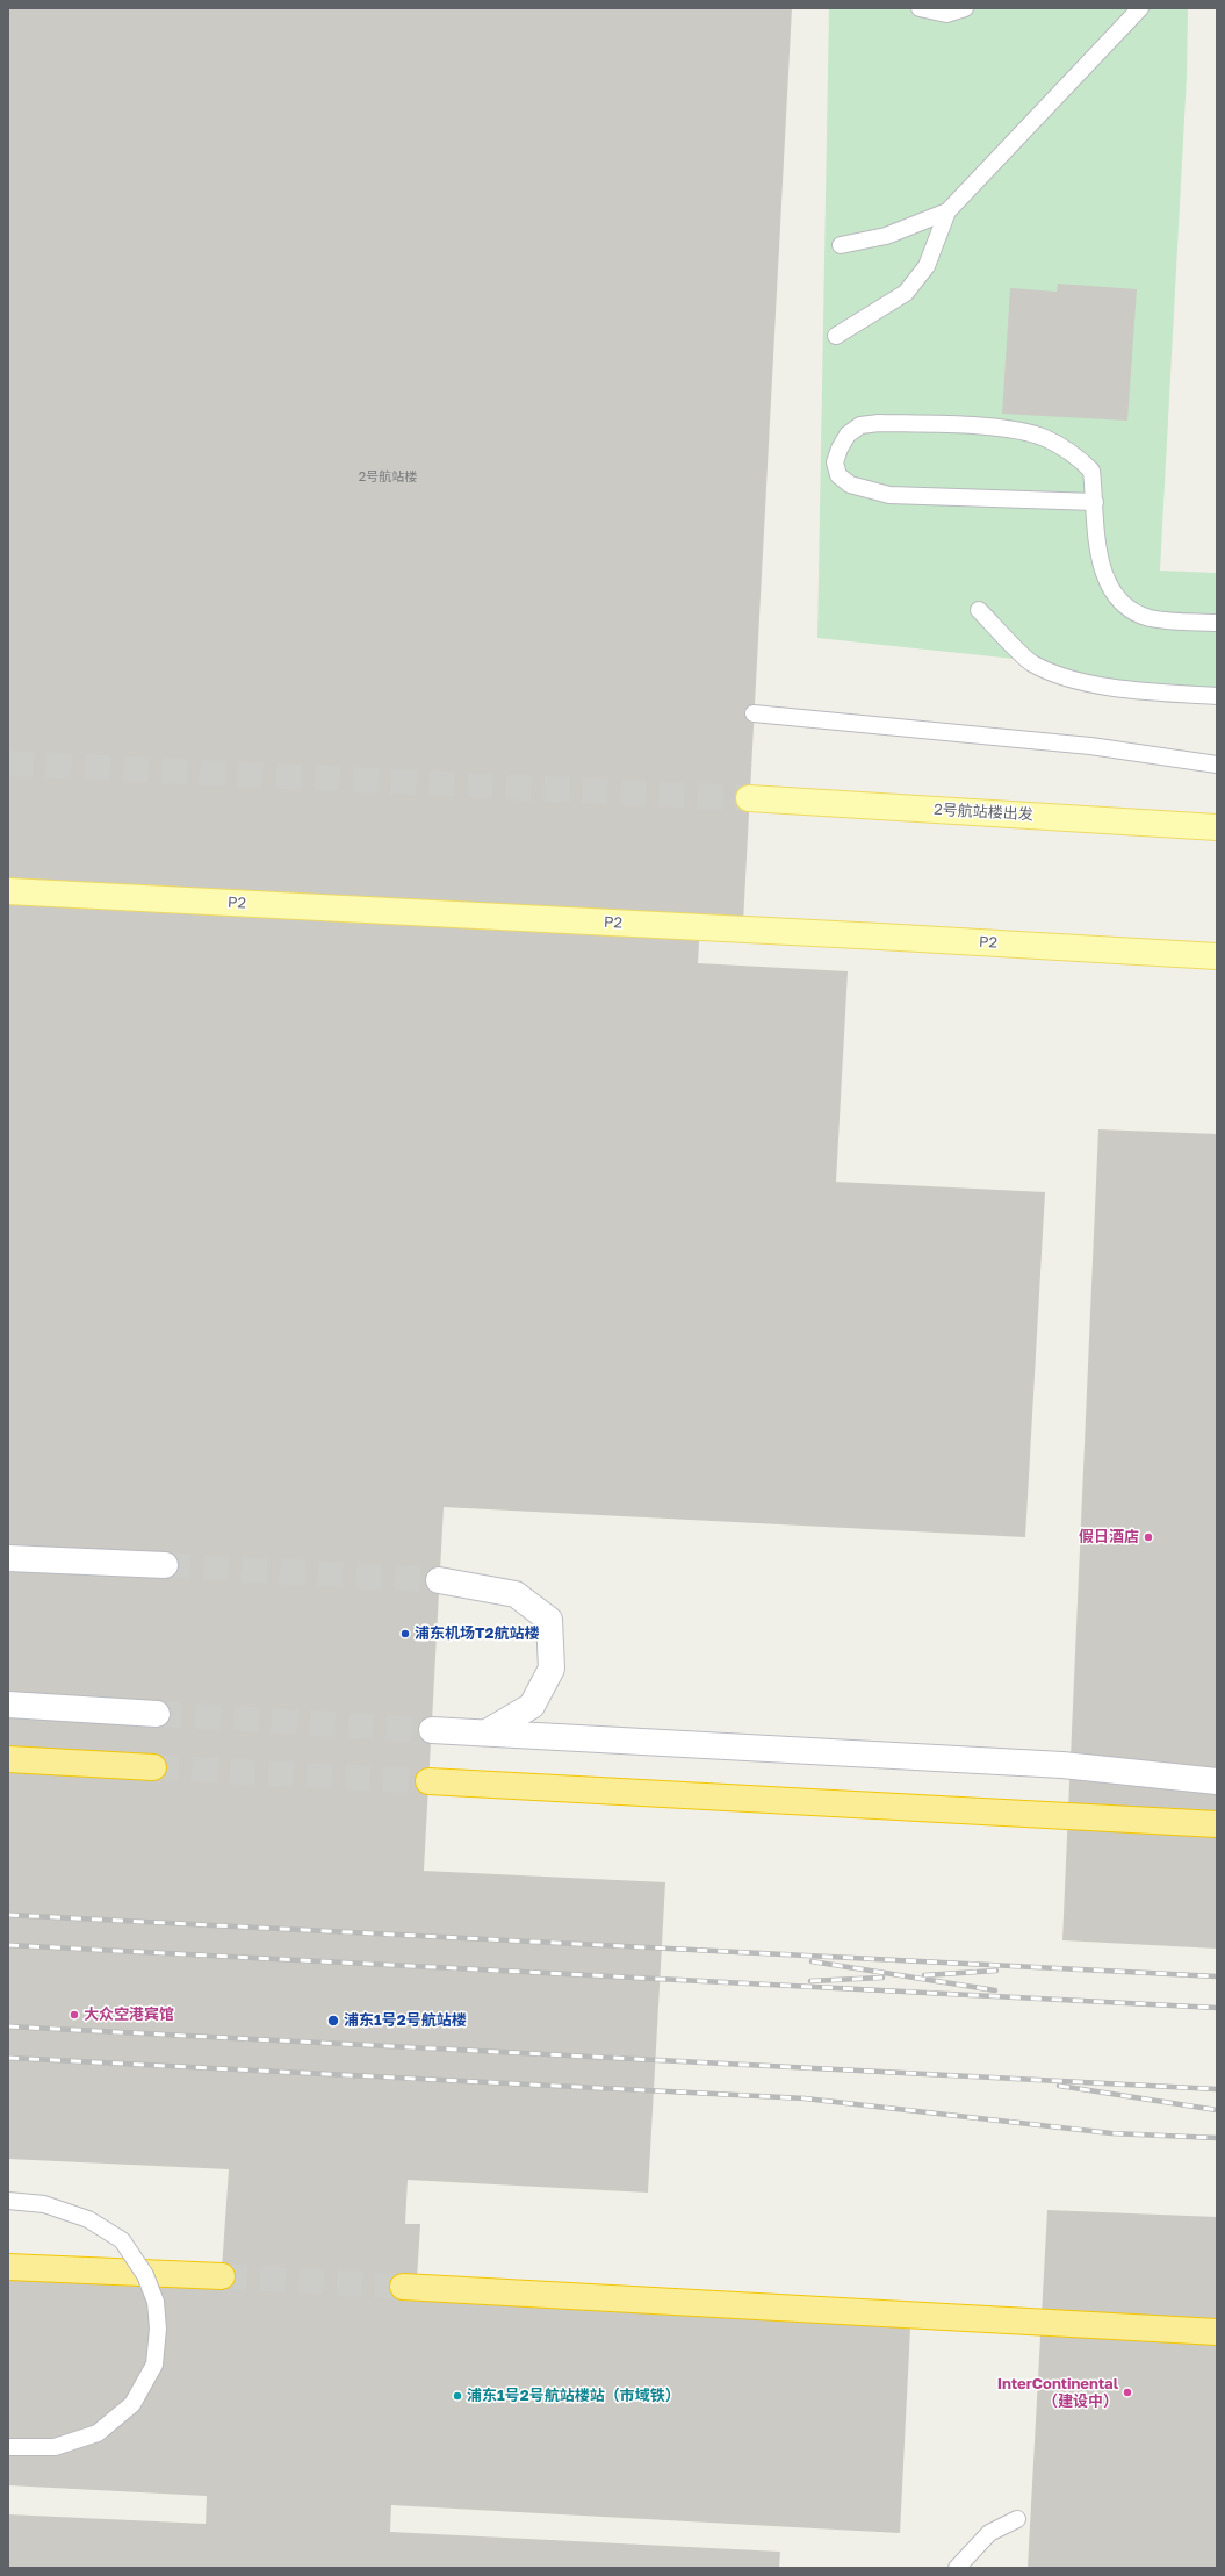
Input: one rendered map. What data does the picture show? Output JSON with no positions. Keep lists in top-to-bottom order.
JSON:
{
  "streets": {
    "main road": ["2号航站楼出发", "P2"]
  },
  "places": [
    "假日酒店",
    "浦东机场T2航站楼",
    "大众空港宾馆",
    "浦东1号2号航站楼",
    "InterContinental （建设中）",
    "浦东1号2号航站楼站（市域铁）"
  ],
  "house_numbers": ["2号航站楼"]
}
